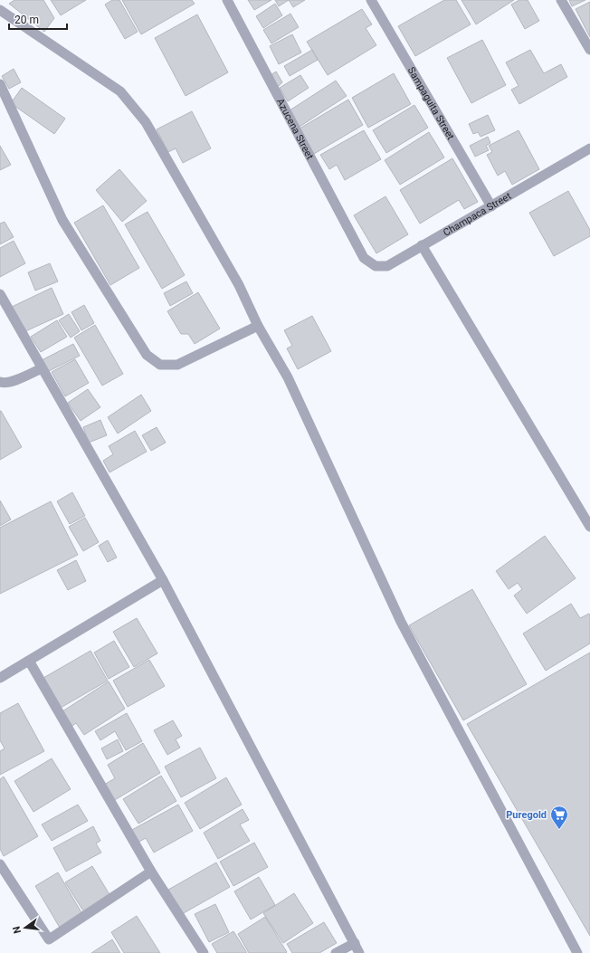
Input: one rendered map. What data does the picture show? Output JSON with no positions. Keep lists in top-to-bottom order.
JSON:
{
  "streets": {
    "street": ["Sampaguita Street", "Azucena Street", "Champaca Street"]
  },
  "crossings": [
    ["Sampaguita Street", "Champaca Street"],
    ["Azucena Street", "Champaca Street"]
  ],
  "places": {
    "supermarket": ["Puregold"]
  },
  "scale_bar": "20 m",
  "north": "left"
}
